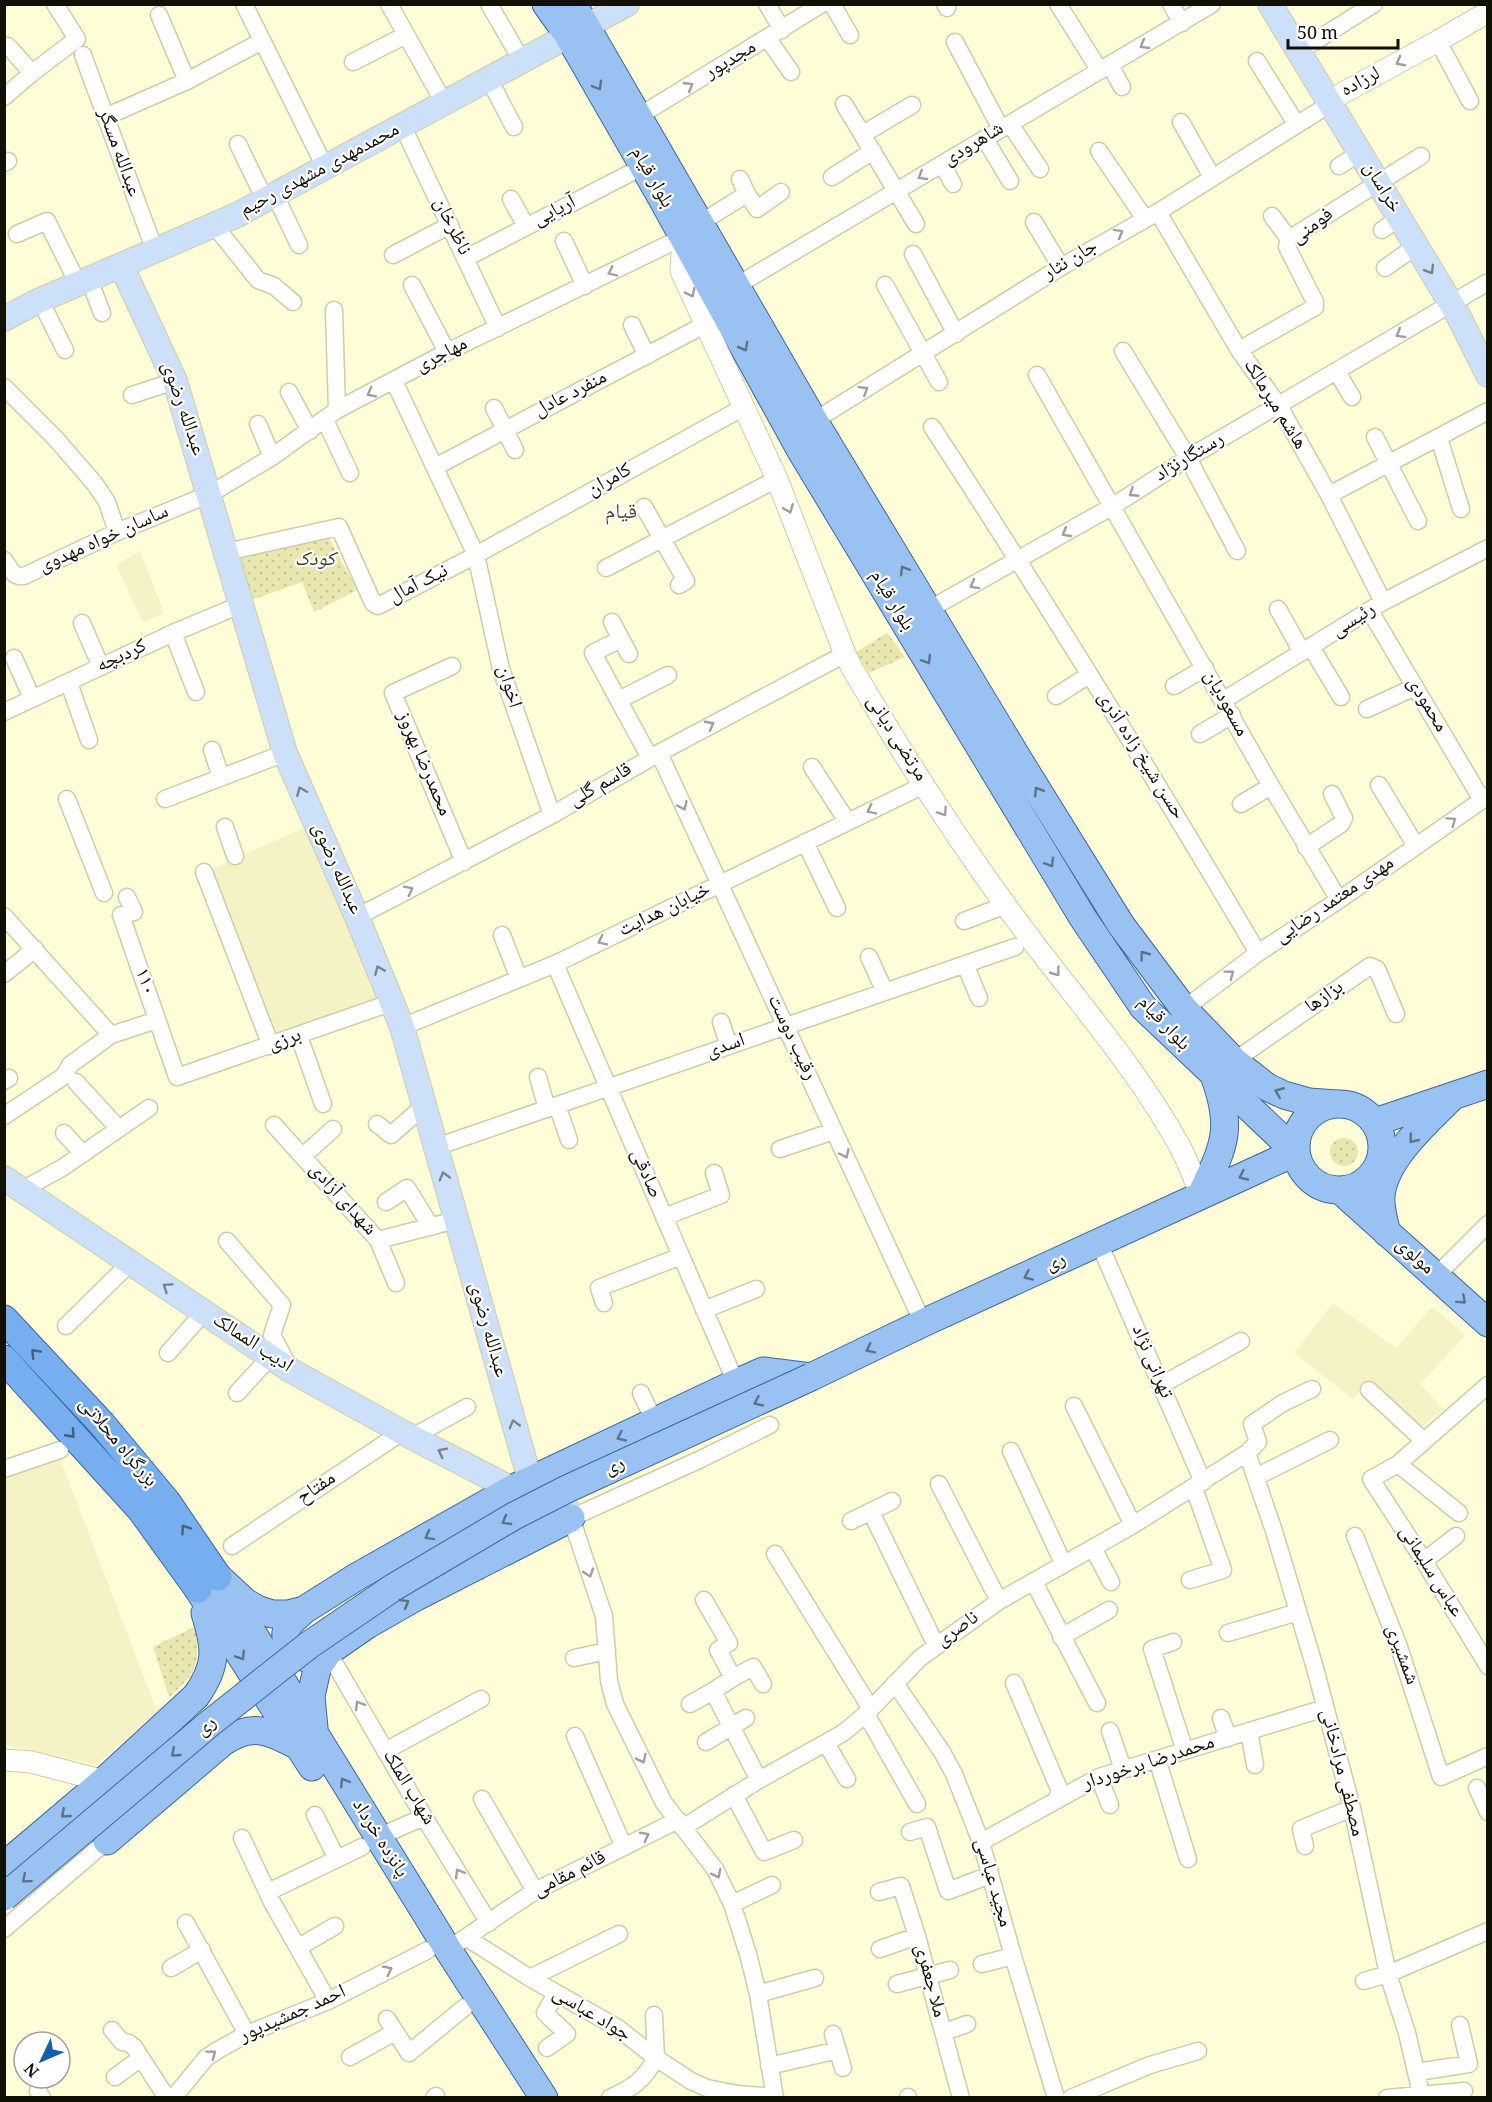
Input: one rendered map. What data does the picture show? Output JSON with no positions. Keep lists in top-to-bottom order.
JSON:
{
  "streets": {
    "highway": ["بزرگراه محلاتی"],
    "main road": [
      "محمدمهدی مشهدی رحیم",
      "بلوار قیام",
      "خراسان",
      "عبدالله رضوی",
      "مولوی",
      "ری",
      "ادیب الممالک",
      "پانزده خرداد"
    ],
    "street": [
      "مجدپور",
      "لرزاده",
      "شاهرودی",
      "عبدالله مسگر",
      "آریایی",
      "ناظرخان",
      "فومنی",
      "جان نثار",
      "مهاجری",
      "منفرد عادل",
      "هاشم میرمالک",
      "رستگارنژاد",
      "کامران",
      "ساسان خواه مهدوی",
      "نیک آمال",
      "رئیسی",
      "کردبچه",
      "اخوان",
      "مسعودیان",
      "محمودی",
      "مرتضی دیانی",
      "حسن شیخ زاده آذری",
      "محمدرضا بهروز",
      "قاسم گلی",
      "مهدی معتمد رضایی",
      "خیابان‌ هدایت",
      "۱۱۰",
      "بزازها",
      "رقیب دوست",
      "برزی",
      "اسدی",
      "صادقی",
      "شهدای آزادی",
      "تهرانی نژاد",
      "مفتاح",
      "عباس سلیمانی",
      "ناصری",
      "شمشیری",
      "محمدرضا برخوردار",
      "مصطفی مرادخانی",
      "شهاب الملک",
      "قائم مقامی",
      "مجید عباسی",
      "ملا جعفری",
      "احمد جمشیدپور",
      "جواد عباسی"
    ]
  },
  "crossings": [
    ["مجدپور", "بلوار قیام"],
    ["لرزاده", "خراسان"],
    ["لرزاده", "جان نثار"],
    ["شاهرودی", "بلوار قیام"],
    ["عبدالله مسگر", "محمدمهدی مشهدی رحیم"],
    ["محمدمهدی مشهدی رحیم", "بلوار قیام"],
    ["محمدمهدی مشهدی رحیم", "ناظرخان"],
    ["محمدمهدی مشهدی رحیم", "عبدالله رضوی"],
    ["بلوار قیام", "آریایی"],
    ["بلوار قیام", "جان نثار"],
    ["بلوار قیام", "مهاجری"],
    ["بلوار قیام", "رستگارنژاد"],
    ["بلوار قیام", "مرتضی دیانی"],
    ["بلوار قیام", "مهدی معتمد رضایی"],
    ["بلوار قیام", "بزازها"],
    ["بلوار قیام", "مولوی"],
    ["بلوار قیام", "ری"],
    ["خراسان", "فومنی"],
    ["خراسان", "جان نثار"],
    ["خراسان", "رستگارنژاد"],
    ["آریایی", "ناظرخان"],
    ["ناظرخان", "مهاجری"],
    ["فومنی", "هاشم میرمالک"],
    ["جان نثار", "هاشم میرمالک"],
    ["مهاجری", "عبدالله رضوی"],
    ["مهاجری", "ساسان خواه مهدوی"],
    ["مهاجری", "اخوان"],
    ["مهاجری", "مرتضی دیانی"],
    ["منفرد عادل", "اخوان"],
    ["منفرد عادل", "مرتضی دیانی"],
    ["هاشم میرمالک", "رستگارنژاد"],
    ["هاشم میرمالک", "رئیسی"],
    ["هاشم میرمالک", "محمودی"],
    ["عبدالله رضوی", "ساسان خواه مهدوی"],
    ["عبدالله رضوی", "نیک آمال"],
    ["عبدالله رضوی", "کردبچه"],
    ["عبدالله رضوی", "قاسم گلی"],
    ["عبدالله رضوی", "خیابان‌ هدایت"],
    ["عبدالله رضوی", "برزی"],
    ["عبدالله رضوی", "اسدی"],
    ["عبدالله رضوی", "ادیب الممالک"],
    ["رستگارنژاد", "مسعودیان"],
    ["رستگارنژاد", "حسن شیخ زاده آذری"],
    ["کامران", "نیک آمال"],
    ["کامران", "اخوان"],
    ["کامران", "مرتضی دیانی"],
    ["نیک آمال", "اخوان"],
    ["رئیسی", "مسعودیان"],
    ["رئیسی", "محمودی"],
    ["اخوان", "قاسم گلی"],
    ["مسعودیان", "مهدی معتمد رضایی"],
    ["محمودی", "مهدی معتمد رضایی"],
    ["مرتضی دیانی", "قاسم گلی"],
    ["مرتضی دیانی", "خیابان‌ هدایت"],
    ["مرتضی دیانی", "ری"],
    ["حسن شیخ زاده آذری", "مهدی معتمد رضایی"],
    ["محمدرضا بهروز", "قاسم گلی"],
    ["قاسم گلی", "رقیب دوست"],
    ["خیابان‌ هدایت", "رقیب دوست"],
    ["خیابان‌ هدایت", "صادقی"],
    ["۱۱۰", "برزی"],
    ["رقیب دوست", "اسدی"],
    ["رقیب دوست", "ری"],
    ["اسدی", "صادقی"],
    ["مولوی", "ری"],
    ["ری", "تهرانی نژاد"],
    ["ادیب الممالک", "مفتاح"],
    ["تهرانی نژاد", "ناصری"],
    ["بزرگراه محلاتی", "پانزده خرداد"],
    ["ناصری", "مصطفی مرادخانی"],
    ["ناصری", "قائم مقامی"],
    ["ناصری", "مجید عباسی"],
    ["محمدرضا برخوردار", "مصطفی مرادخانی"],
    ["محمدرضا برخوردار", "مجید عباسی"],
    ["شهاب الملک", "قائم مقامی"],
    ["پانزده خرداد", "قائم مقامی"],
    ["پانزده خرداد", "احمد جمشیدپور"],
    ["پانزده خرداد", "جواد عباسی"],
    ["قائم مقامی", "احمد جمشیدپور"],
    ["قائم مقامی", "جواد عباسی"],
    ["احمد جمشیدپور", "جواد عباسی"]
  ],
  "one_way": [
    "مجدپور",
    "جان نثار",
    "عبدالله رضوی",
    "قاسم گلی",
    "مهدی معتمد رضایی",
    "خیابان‌ هدایت",
    "رقیب دوست",
    "مولوی"
  ],
  "districts": ["قیام"],
  "parks": ["کودک"],
  "scale_bar": "50 m",
  "north": "bottom left"
}
